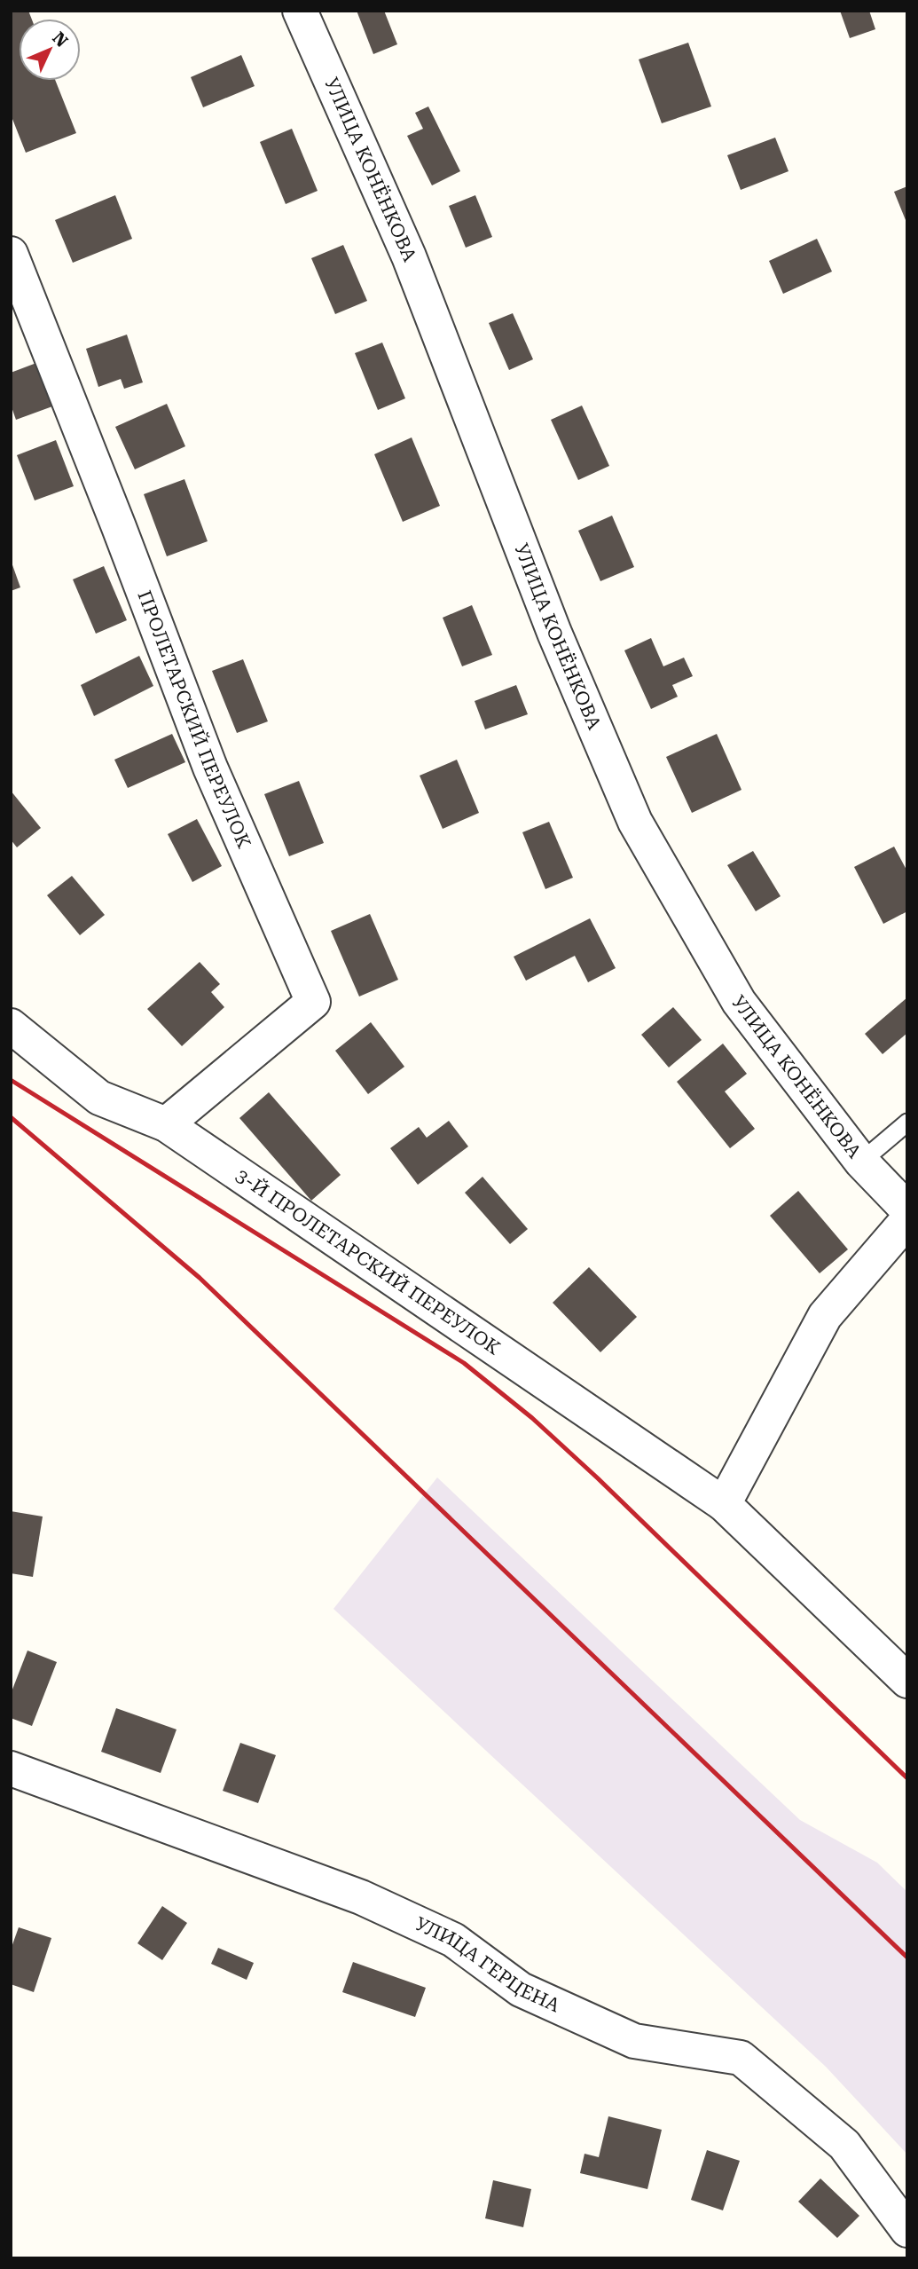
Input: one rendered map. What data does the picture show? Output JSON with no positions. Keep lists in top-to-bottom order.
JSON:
{
  "streets": {
    "street": [
      "УЛИЦА КОНЁНКОВА",
      "ПРОЛЕТАРСКИЙ ПЕРЕУЛОК",
      "3-Й ПРОЛЕТАРСКИЙ ПЕРЕУЛОК",
      "УЛИЦА ГЕРЦЕНА"
    ]
  },
  "crossings": [
    ["ПРОЛЕТАРСКИЙ ПЕРЕУЛОК", "3-Й ПРОЛЕТАРСКИЙ ПЕРЕУЛОК"]
  ],
  "north": "top right"
}
